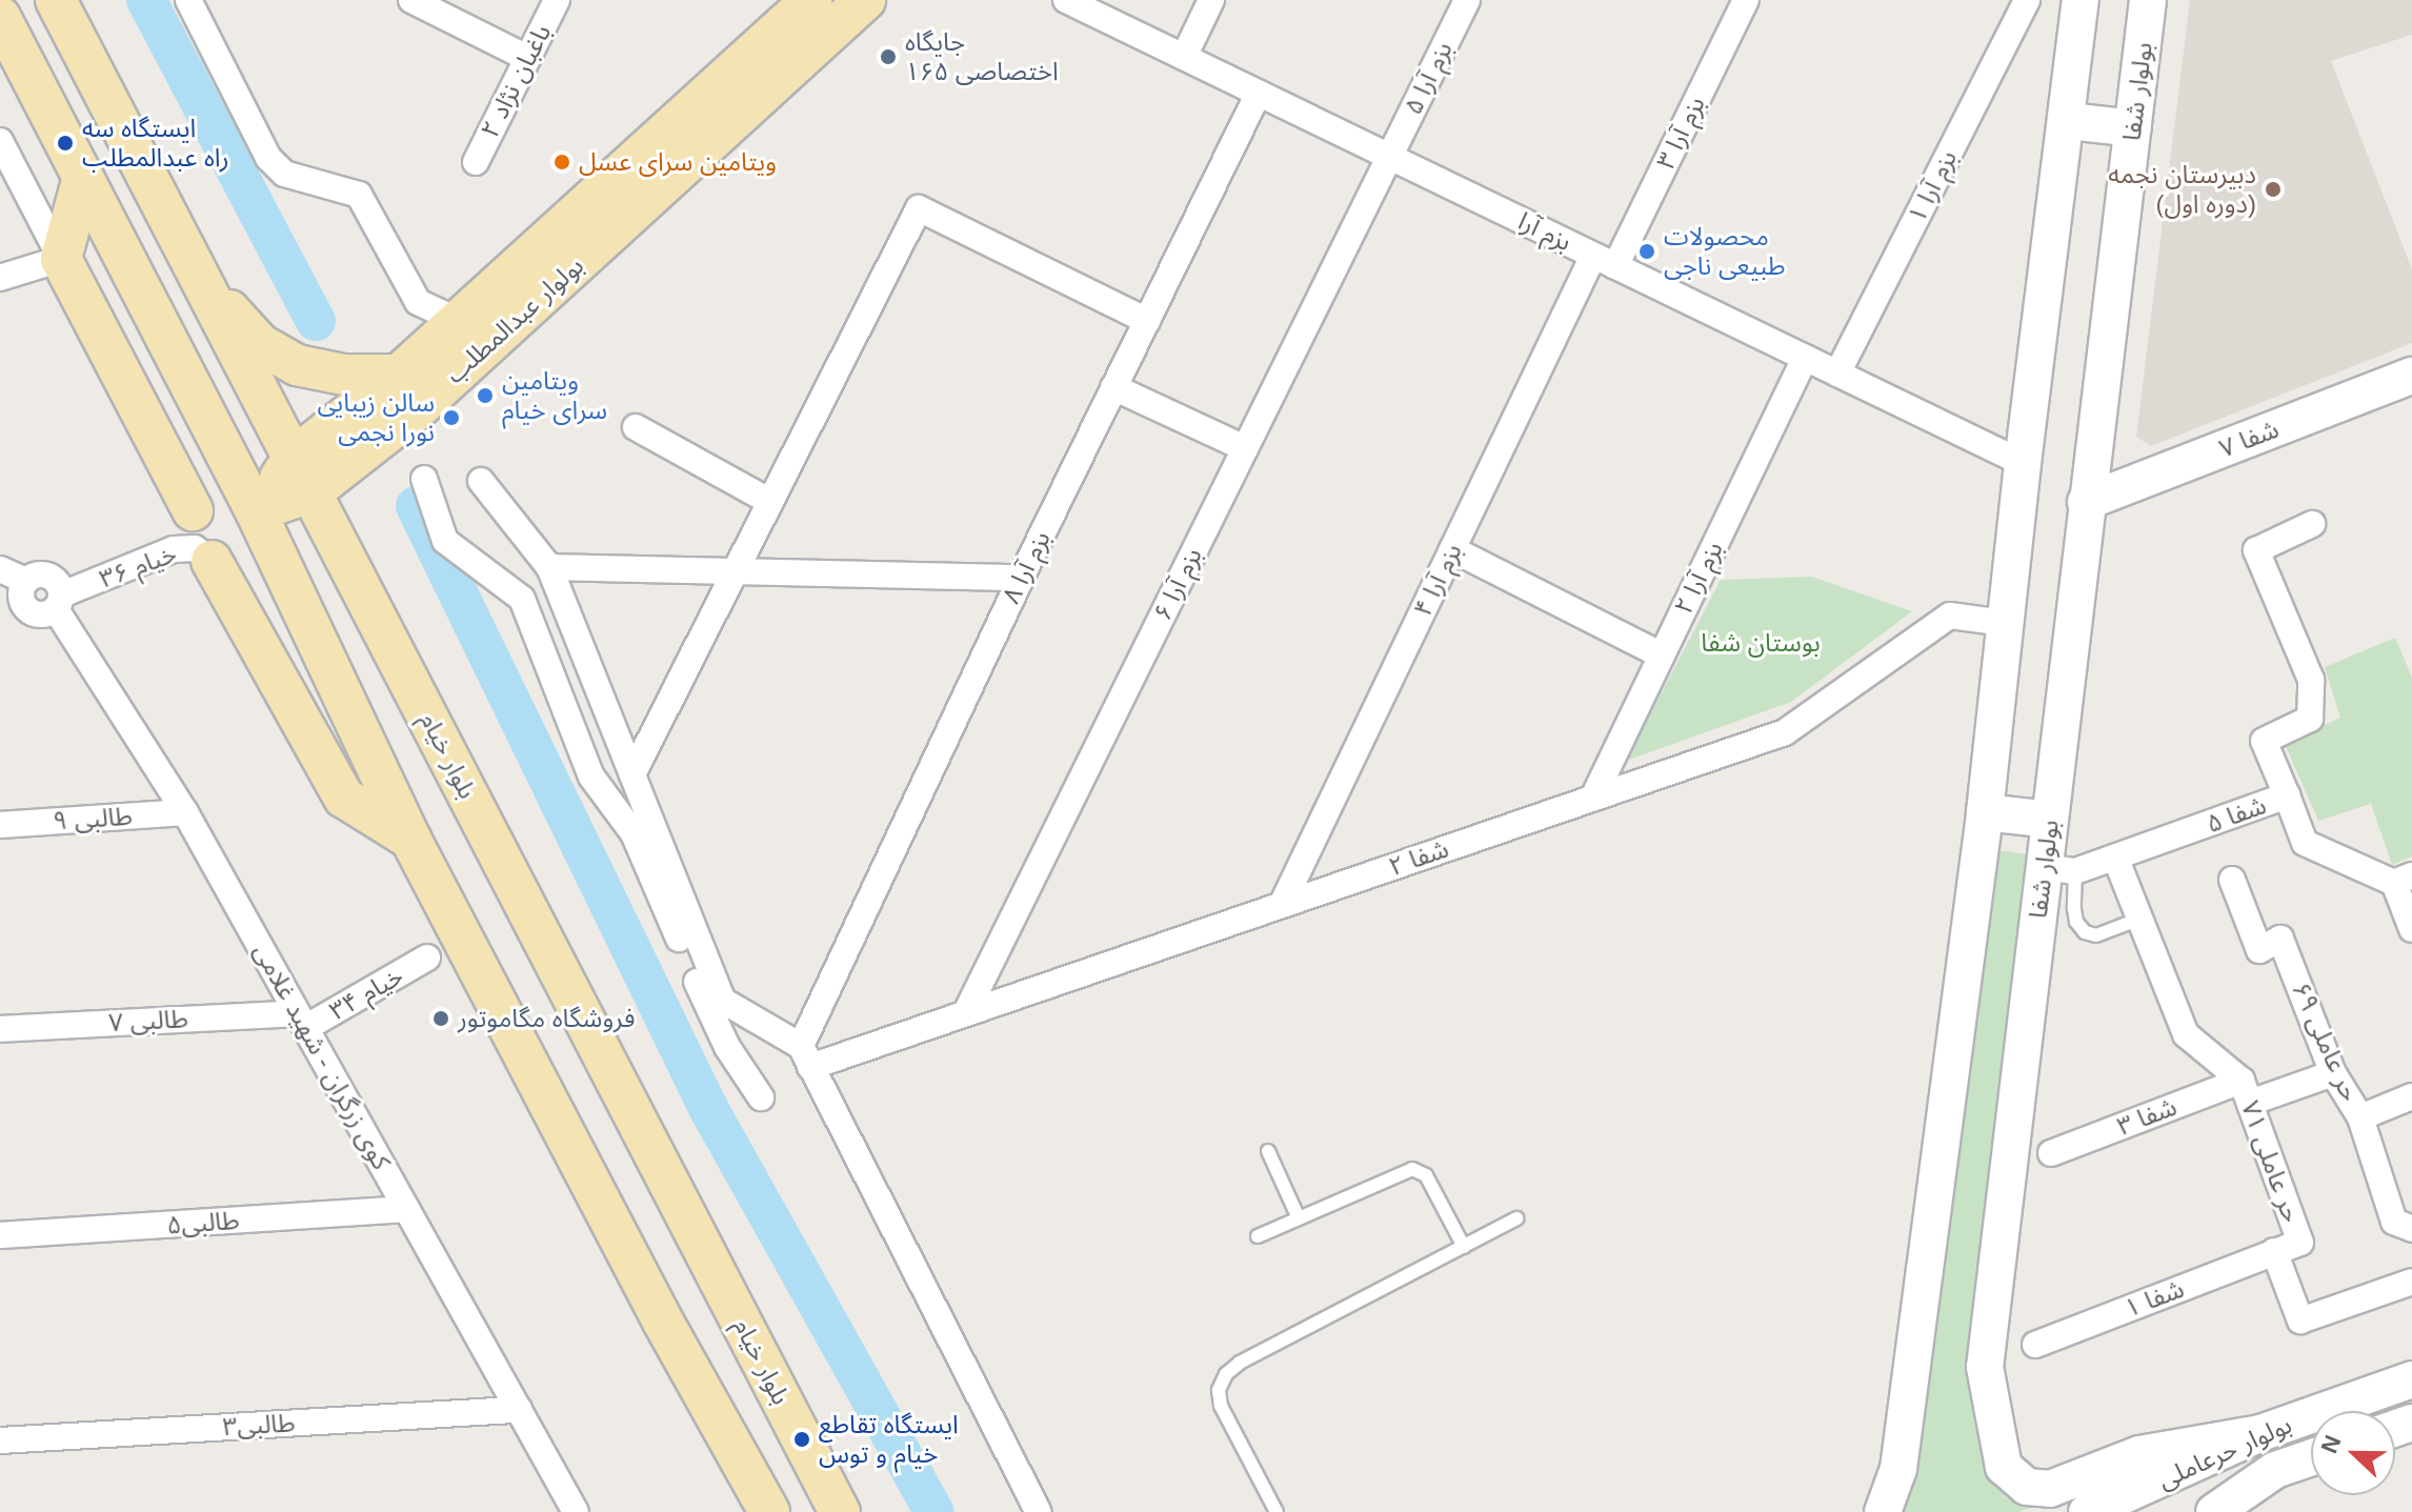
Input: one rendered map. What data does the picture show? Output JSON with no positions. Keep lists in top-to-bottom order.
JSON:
{
  "streets": {
    "main road": ["بولوار عبدالمطلب", "بلوار خیام"],
    "street": [
      "بزم آرا ۵",
      "باغبان نژاد ۲",
      "بولوار شفا",
      "بزم آرا ۳",
      "بزم آرا ۱",
      "بزم آرا",
      "شفا ۷",
      "خیام ۳۶",
      "بزم آرا ۸",
      "بزم آرا ۲",
      "بزم آرا ۴",
      "بزم آرا ۶",
      "شفا ۵",
      "طالبی ۹",
      "شفا ۲",
      "خیام ۳۴",
      "طالبی ۷",
      "حر عاملی ۶۹",
      "کوی زرگران - شهید غلامی",
      "شفا ۳",
      "حر عاملی ۷۱",
      "طالبی۵",
      "شفا ۱",
      "طالبی۳",
      "بولوار حرعاملی"
    ]
  },
  "crossings": [
    ["بزم آرا ۵", "بزم آرا"],
    ["بزم آرا ۵", "بزم آرا ۶"],
    ["بولوار شفا", "شفا ۷"],
    ["بولوار شفا", "شفا ۵"],
    ["بولوار شفا", "بولوار حرعاملی"],
    ["بزم آرا ۳", "بزم آرا"],
    ["بزم آرا ۳", "بزم آرا ۴"],
    ["بزم آرا ۱", "بزم آرا"],
    ["بزم آرا", "بزم آرا ۸"],
    ["بزم آرا", "بزم آرا ۲"],
    ["بزم آرا", "بزم آرا ۴"],
    ["بزم آرا", "بزم آرا ۶"],
    ["بولوار عبدالمطلب", "بلوار خیام"],
    ["خیام ۳۶", "کوی زرگران - شهید غلامی"],
    ["بزم آرا ۸", "شفا ۲"],
    ["بزم آرا ۲", "شفا ۲"],
    ["بزم آرا ۴", "شفا ۲"],
    ["بزم آرا ۶", "شفا ۲"],
    ["طالبی ۹", "کوی زرگران - شهید غلامی"],
    ["خیام ۳۴", "طالبی ۷"],
    ["خیام ۳۴", "کوی زرگران - شهید غلامی"],
    ["طالبی ۷", "کوی زرگران - شهید غلامی"],
    ["حر عاملی ۶۹", "شفا ۳"],
    ["کوی زرگران - شهید غلامی", "طالبی۵"],
    ["کوی زرگران - شهید غلامی", "طالبی۳"],
    ["شفا ۳", "حر عاملی ۷۱"],
    ["حر عاملی ۷۱", "شفا ۱"]
  ],
  "parks": ["بوستان شفا"],
  "places": [
    "جایگاه اختصاصی ۱۶۵",
    "ایستگاه سه راه عبدالمطلب",
    "ویتامین سرای عسل",
    "دبیرستان نجمه (دوره اول)",
    "محصولات طبیعی ناجی",
    "ویتامین سرای خیام",
    "سالن زیبایی نورا نجمی",
    "فروشگاه مگاموتور",
    "ایستگاه تقاطع خیام و توس"
  ],
  "north": "left"
}
